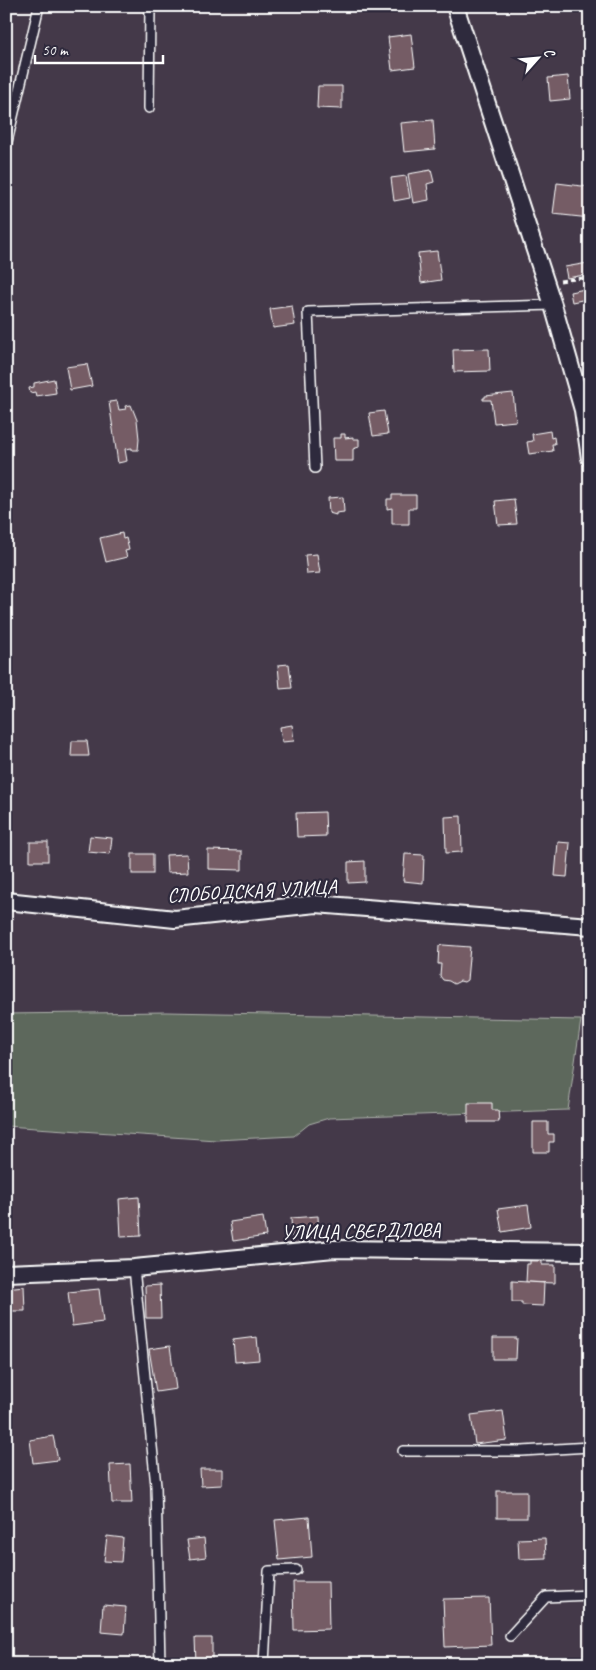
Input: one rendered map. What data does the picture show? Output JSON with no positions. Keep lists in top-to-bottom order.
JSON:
{
  "streets": {
    "street": ["СЛОБОДСКАЯ УЛИЦА", "УЛИЦА СВЕРДЛОВА"]
  },
  "scale_bar": "50 m",
  "north": "top right"
}
